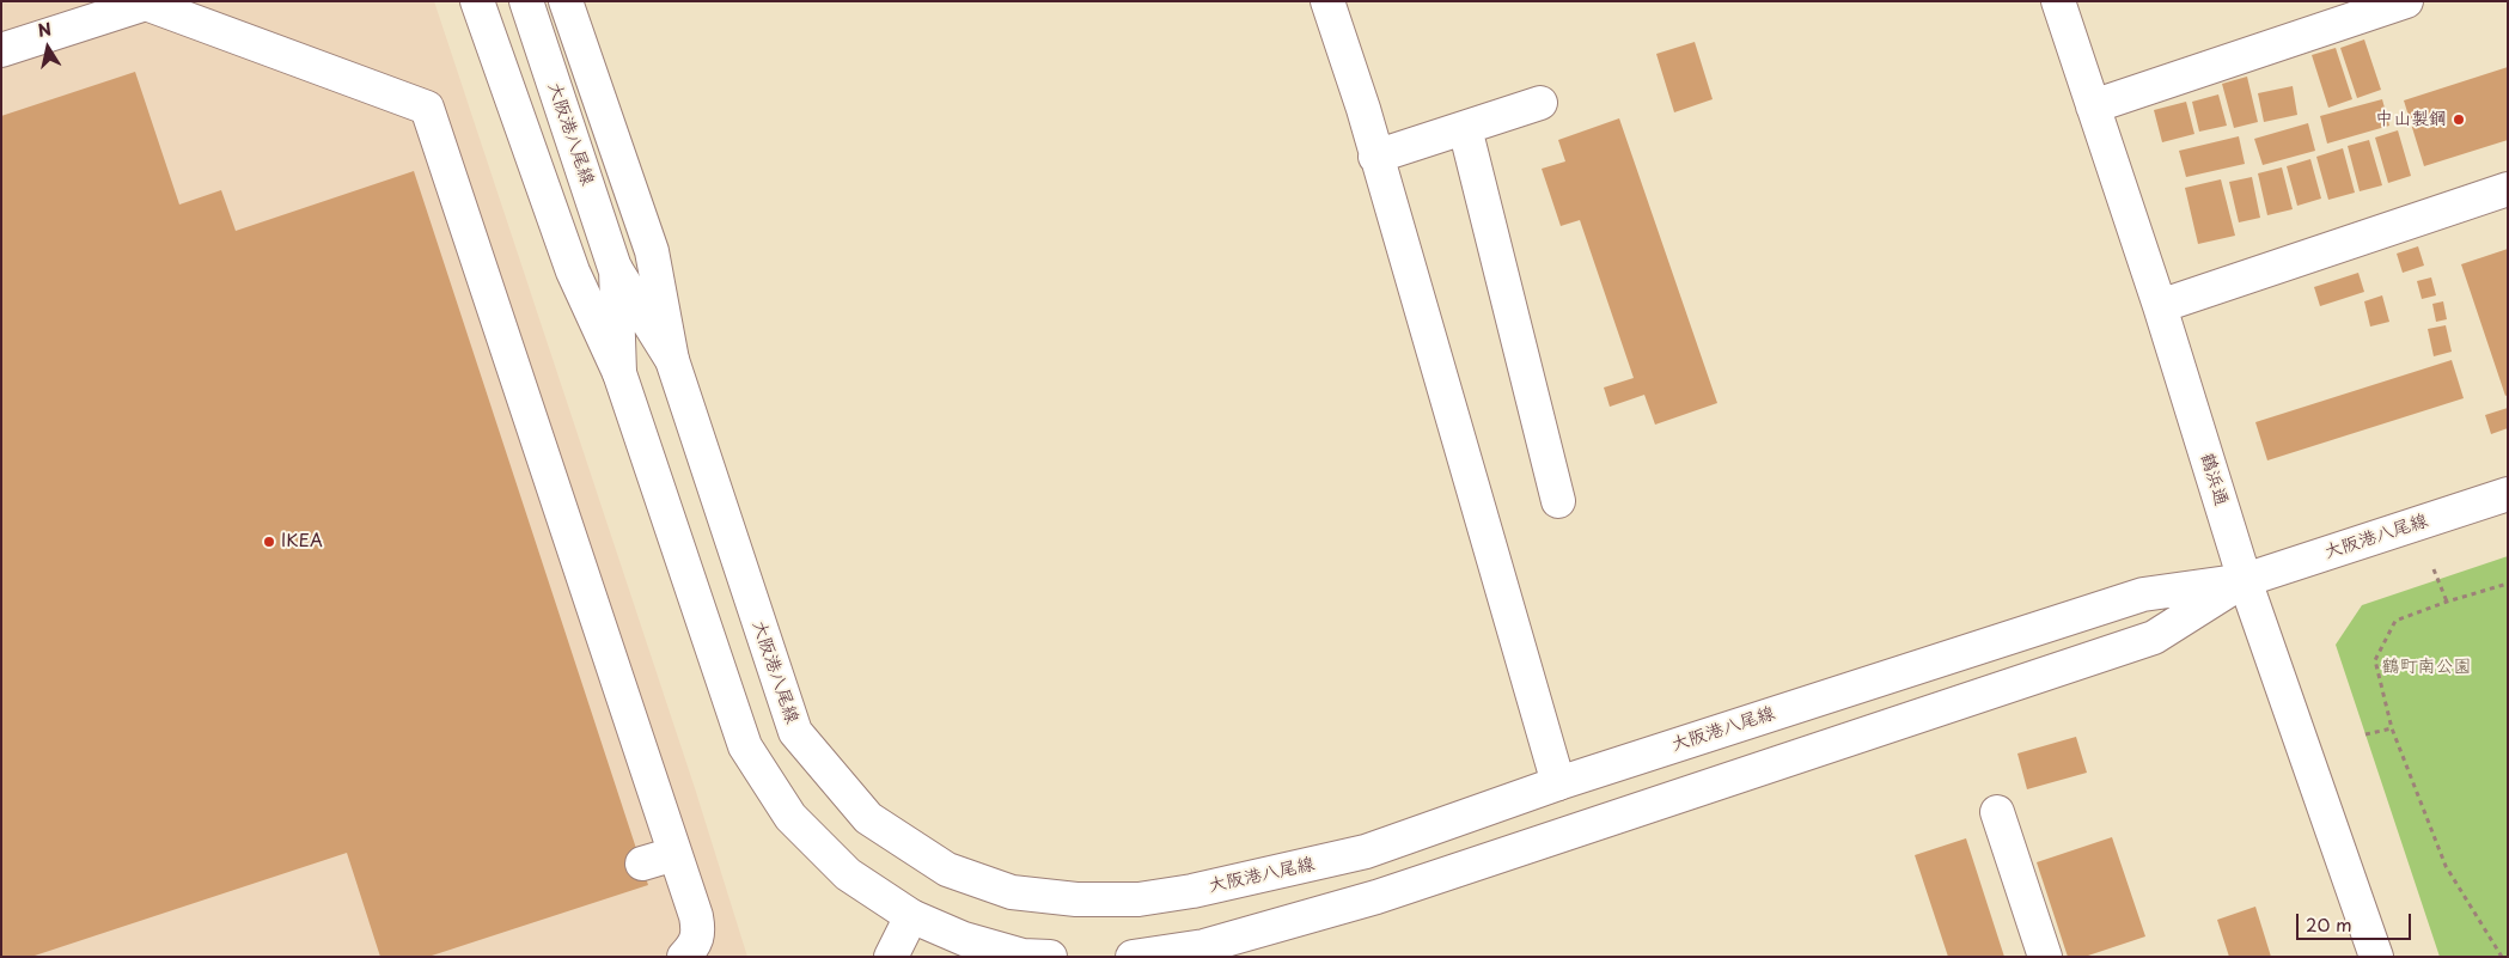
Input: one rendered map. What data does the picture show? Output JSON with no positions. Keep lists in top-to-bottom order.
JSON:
{
  "streets": {
    "main road": ["大阪港八尾線", "鶴浜通"]
  },
  "crossings": [
    ["大阪港八尾線", "鶴浜通"]
  ],
  "parks": ["鶴町南公園"],
  "places": ["中山製鋼", "IKEA"],
  "scale_bar": "20 m",
  "north": "top"
}
